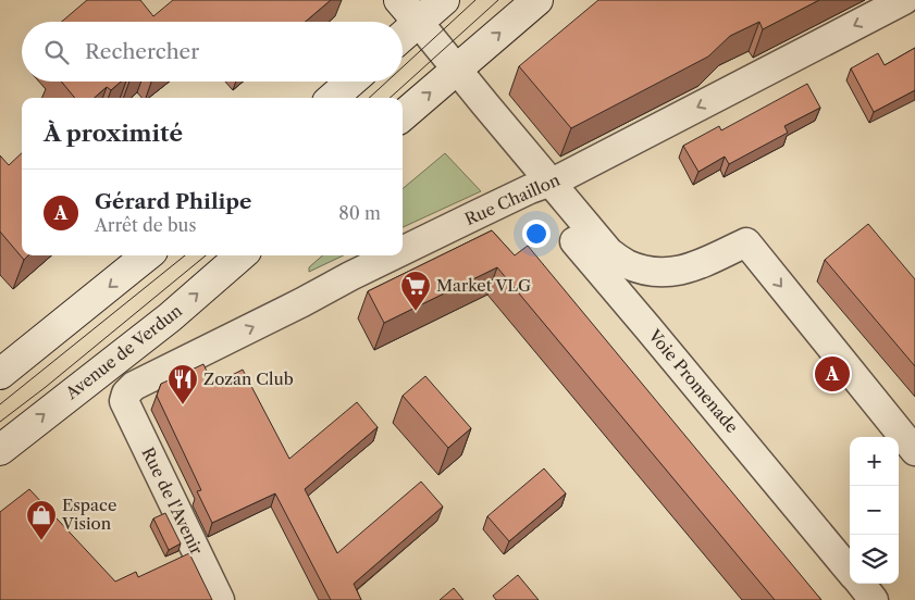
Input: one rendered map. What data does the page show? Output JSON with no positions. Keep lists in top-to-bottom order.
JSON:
{
  "streets": {
    "main road": ["Avenue de Verdun", "Voie Promenade"],
    "street": ["Rue Chaillon", "Rue de l'Avenir"]
  },
  "crossings": [
    ["Rue Chaillon", "Voie Promenade"],
    ["Rue Chaillon", "Rue de l'Avenir"]
  ],
  "places": {
    "supermarket": ["Market VLG"],
    "restaurant": ["Zozan Club"],
    "shop": ["Espace Vision"]
  },
  "page": {
    "search": "Rechercher",
    "heading": "À proximité",
    "list": [
      {
        "mark": "A",
        "name": "Gérard Philipe",
        "note": "Arrêt de bus",
        "value": "80 m"
      }
    ],
    "pins": "A",
    "map_buttons": ["+", "−"]
  }
}
